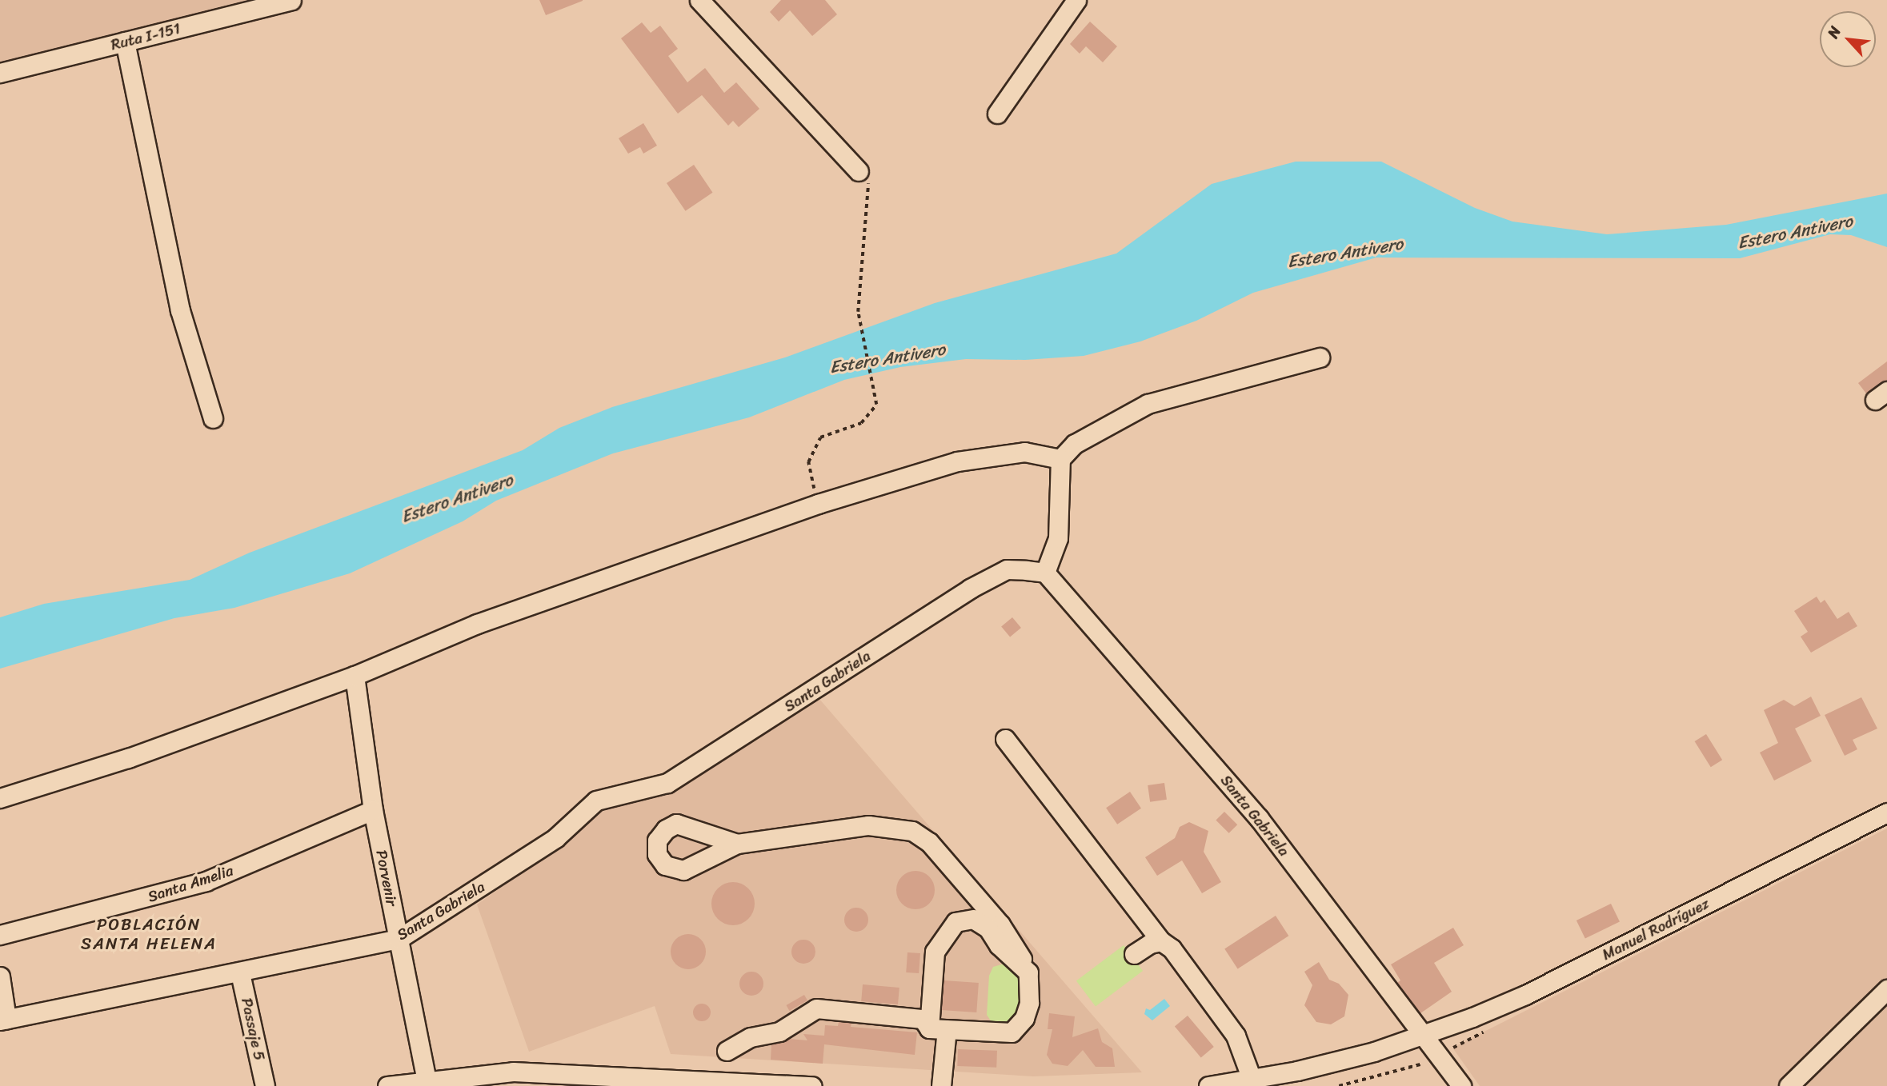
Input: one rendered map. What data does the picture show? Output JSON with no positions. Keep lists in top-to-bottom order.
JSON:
{
  "streets": {
    "street": [
      "Ruta I-151",
      "Santa Gabriela",
      "Porvenir",
      "Santa Amelia",
      "Manuel Rodríguez",
      "Passaje 5"
    ]
  },
  "crossings": [
    ["Santa Gabriela", "Porvenir"],
    ["Santa Gabriela", "Manuel Rodríguez"],
    ["Santa Gabriela", "Passaje 5"],
    ["Porvenir", "Santa Amelia"]
  ],
  "districts": ["POBLACIÓN SANTA HELENA"],
  "water": ["Estero Antivero"],
  "north": "top left"
}
